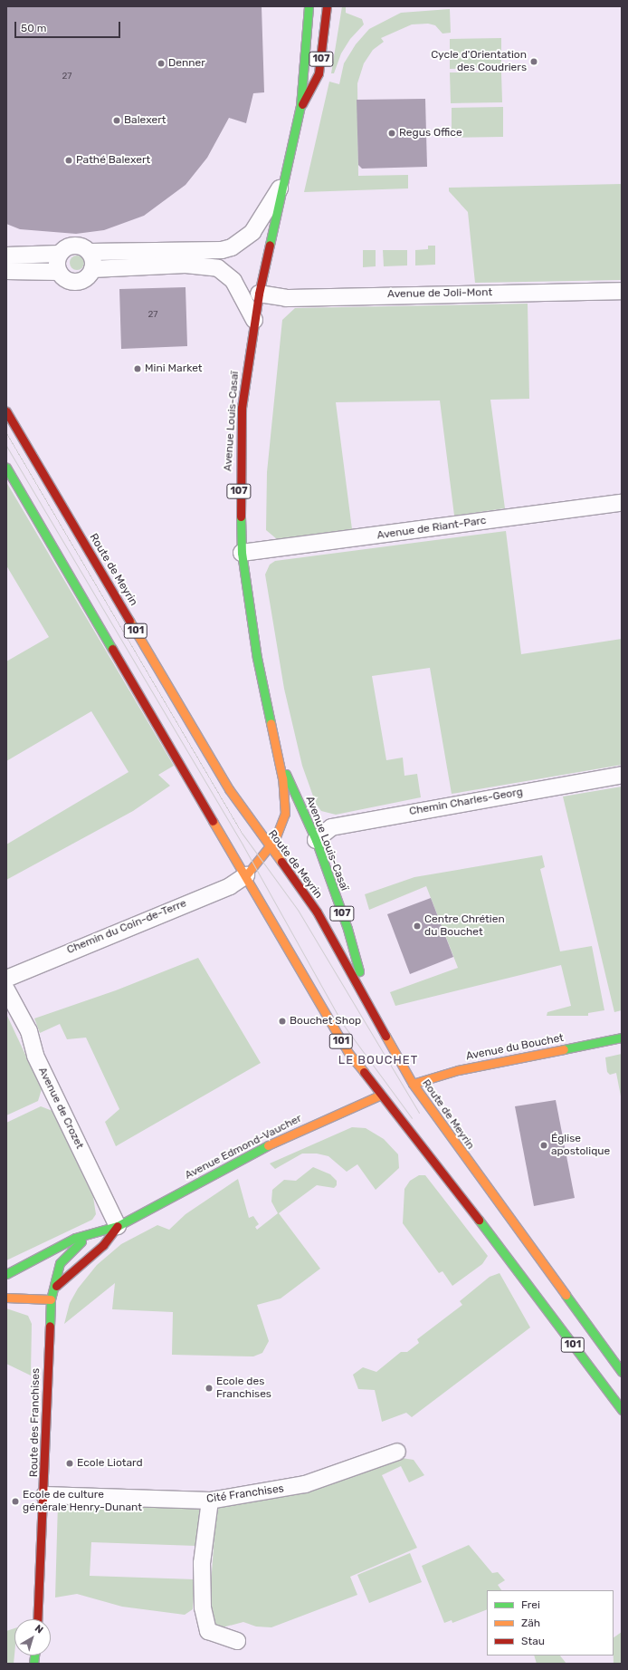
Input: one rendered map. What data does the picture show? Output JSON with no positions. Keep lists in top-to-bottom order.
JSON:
{
  "streets": {
    "main road": [
      "107",
      "Avenue Louis-Casaï",
      "Route de Meyrin",
      "101",
      "Avenue du Bouchet",
      "Avenue Edmond-Vaucher",
      "Route des Franchises"
    ],
    "street": [
      "Avenue de Joli-Mont",
      "Avenue de Riant-Parc",
      "Chemin Charles-Georg",
      "Chemin du Coin-de-Terre",
      "Avenue de Crozet",
      "Cité Franchises"
    ]
  },
  "crossings": [
    ["Avenue de Joli-Mont", "Avenue Louis-Casaï"],
    ["Avenue Louis-Casaï", "Avenue de Riant-Parc"],
    ["Avenue Louis-Casaï", "Route de Meyrin"],
    ["Avenue Louis-Casaï", "101"],
    ["Avenue Louis-Casaï", "Chemin Charles-Georg"],
    ["Avenue Louis-Casaï", "Chemin du Coin-de-Terre"],
    ["Route de Meyrin", "Avenue du Bouchet"],
    ["101", "Chemin du Coin-de-Terre"],
    ["101", "Avenue Edmond-Vaucher"],
    ["Avenue de Crozet", "Avenue Edmond-Vaucher"],
    ["Avenue de Crozet", "Route des Franchises"],
    ["Avenue Edmond-Vaucher", "Route des Franchises"],
    ["Route des Franchises", "Cité Franchises"]
  ],
  "districts": ["LE BOUCHET"],
  "places": [
    "Cycle d'Orientation des Coudriers",
    "Denner",
    "Balexert",
    "Regus Office",
    "Pathé Balexert",
    "Mini Market",
    "Centre Chrétien du Bouchet",
    "Bouchet Shop",
    "Église apostolique",
    "Ecole des Franchises",
    "Ecole Liotard",
    "Ecole de culture générale Henry-Dunant"
  ],
  "house_numbers": ["27", "27"],
  "legend": ["Frei", "Zäh", "Stau"],
  "scale_bar": "50 m",
  "north": "top right"
}
